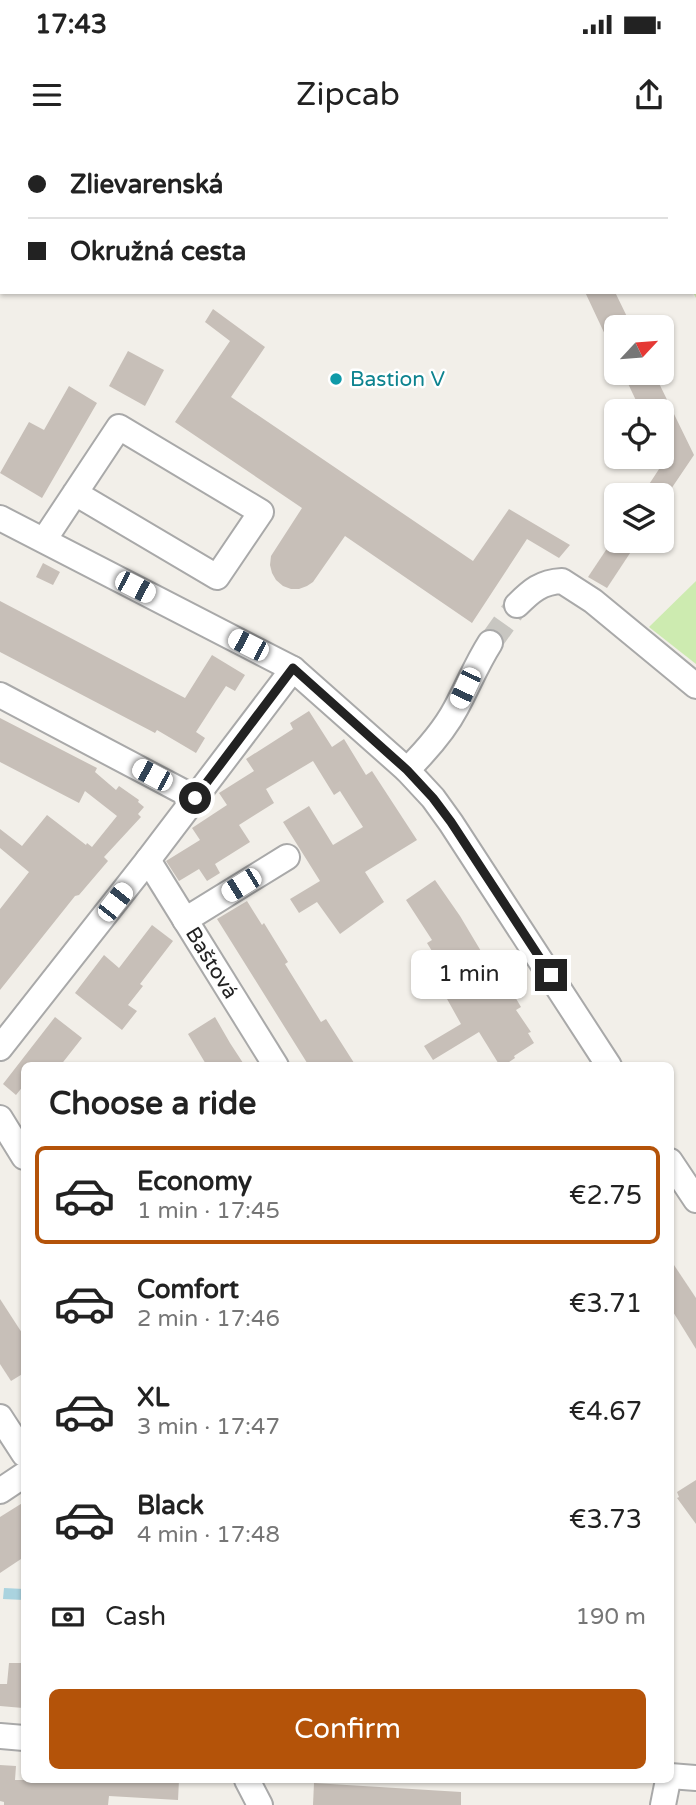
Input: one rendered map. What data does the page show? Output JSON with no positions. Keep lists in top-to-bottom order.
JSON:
{
  "streets": {
    "street": ["Baštová"]
  },
  "places": ["Bastion V"],
  "north": "top right",
  "page": {
    "status": "17:43",
    "header": "Zipcab",
    "banner": ["Zlievarenská", "Okružná cesta"],
    "bubble": "1 min",
    "heading": "Choose a ride",
    "list": [
      {
        "name": "Economy",
        "note": "1 min · 17:45",
        "value": "€2.75"
      },
      {
        "name": "Comfort",
        "note": "2 min · 17:46",
        "value": "€3.71"
      },
      {
        "name": "XL",
        "note": "3 min · 17:47",
        "value": "€4.67"
      },
      {
        "name": "Black",
        "note": "4 min · 17:48",
        "value": "€3.73"
      }
    ],
    "pay": ["Cash", "190 m"],
    "buttons": "Confirm"
  }
}
